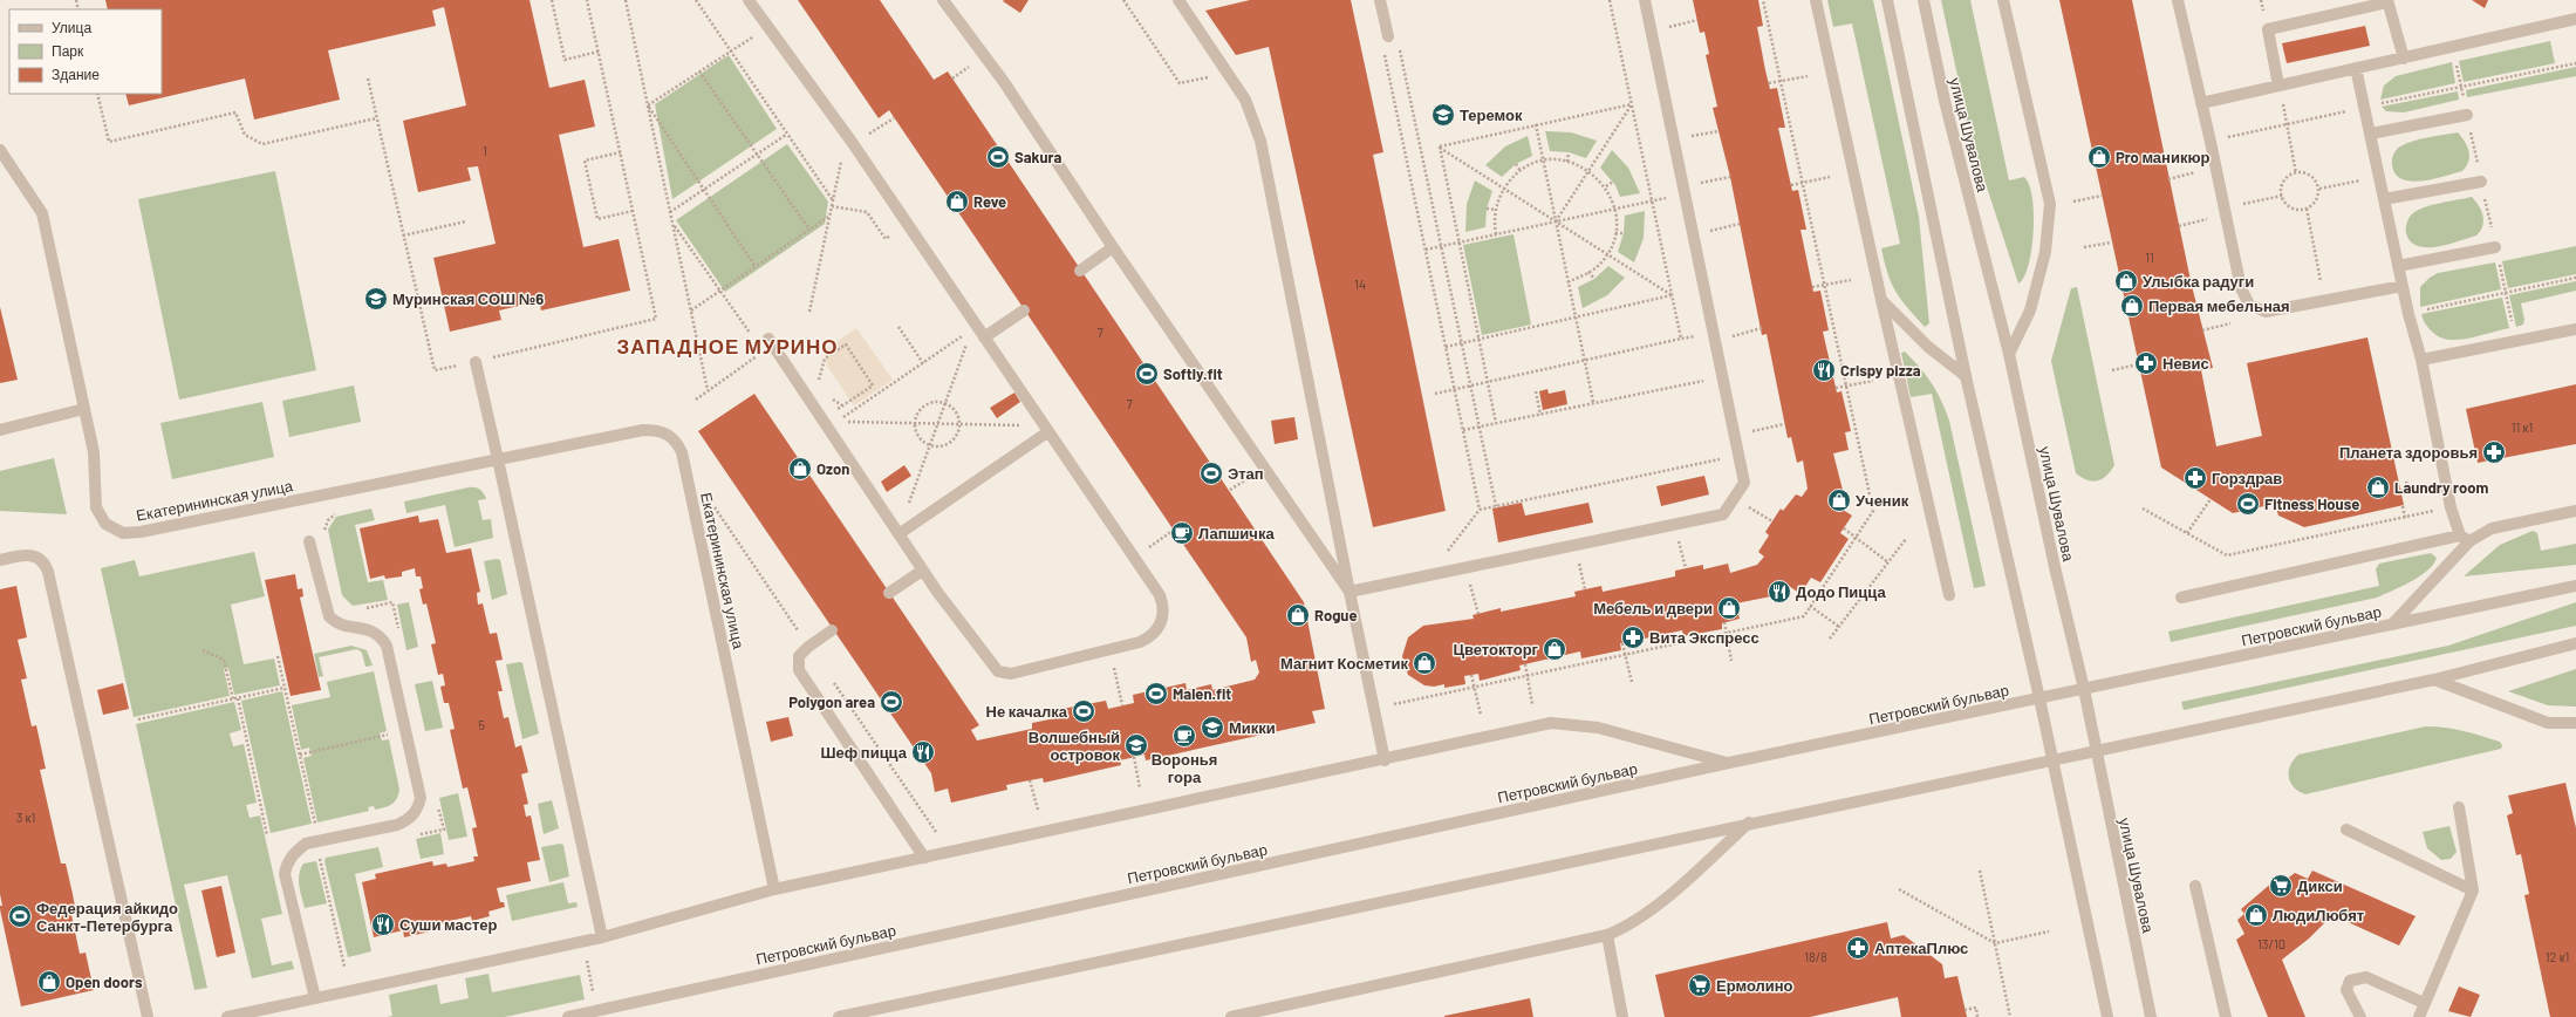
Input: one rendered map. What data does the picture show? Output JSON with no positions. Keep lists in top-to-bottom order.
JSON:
{
  "streets": {
    "street": ["улица Шувалова", "Екатерининская улица", "Петровский бульвар"]
  },
  "crossings": [
    ["улица Шувалова", "Петровский бульвар"]
  ],
  "districts": ["ЗАПАДНОЕ МУРИНО"],
  "places": {
    "school or university": [
      "Теремок",
      "Муринская СОШ №6",
      "Микки",
      "Волшебный островок"
    ],
    "sports": [
      "Sakura",
      "Softly.fit",
      "Этап",
      "Fitness House",
      "Malen.fit",
      "Polygon area",
      "Не качалка",
      "Федерация айкидо Санкт-Петербурга"
    ],
    "shop": [
      "Pro маникюр",
      "Reve",
      "Улыбка радуги",
      "Первая мебельная",
      "Ozon",
      "Laundry room",
      "Ученик",
      "Мебель и двери",
      "Rogue",
      "Цветокторг",
      "Магнит Косметик",
      "ЛюдиЛюбят",
      "Open doors"
    ],
    "pharmacy": [
      "Невис",
      "Планета здоровья",
      "Горздрав",
      "Вита Экспресс",
      "АптекаПлюс"
    ],
    "restaurant": [
      "Crispy pizza",
      "Додо Пицца",
      "Шеф пицца",
      "Суши мастер"
    ],
    "cafe": ["Лапшичка", "Воронья гора"],
    "supermarket": ["Дикси", "Ермолино"]
  },
  "house_numbers": [
    "1",
    "11",
    "14",
    "7",
    "7",
    "11 к1",
    "5",
    "3 к1",
    "13/10",
    "18/8",
    "12 к1"
  ],
  "legend": ["Улица", "Парк", "Здание"]
}
